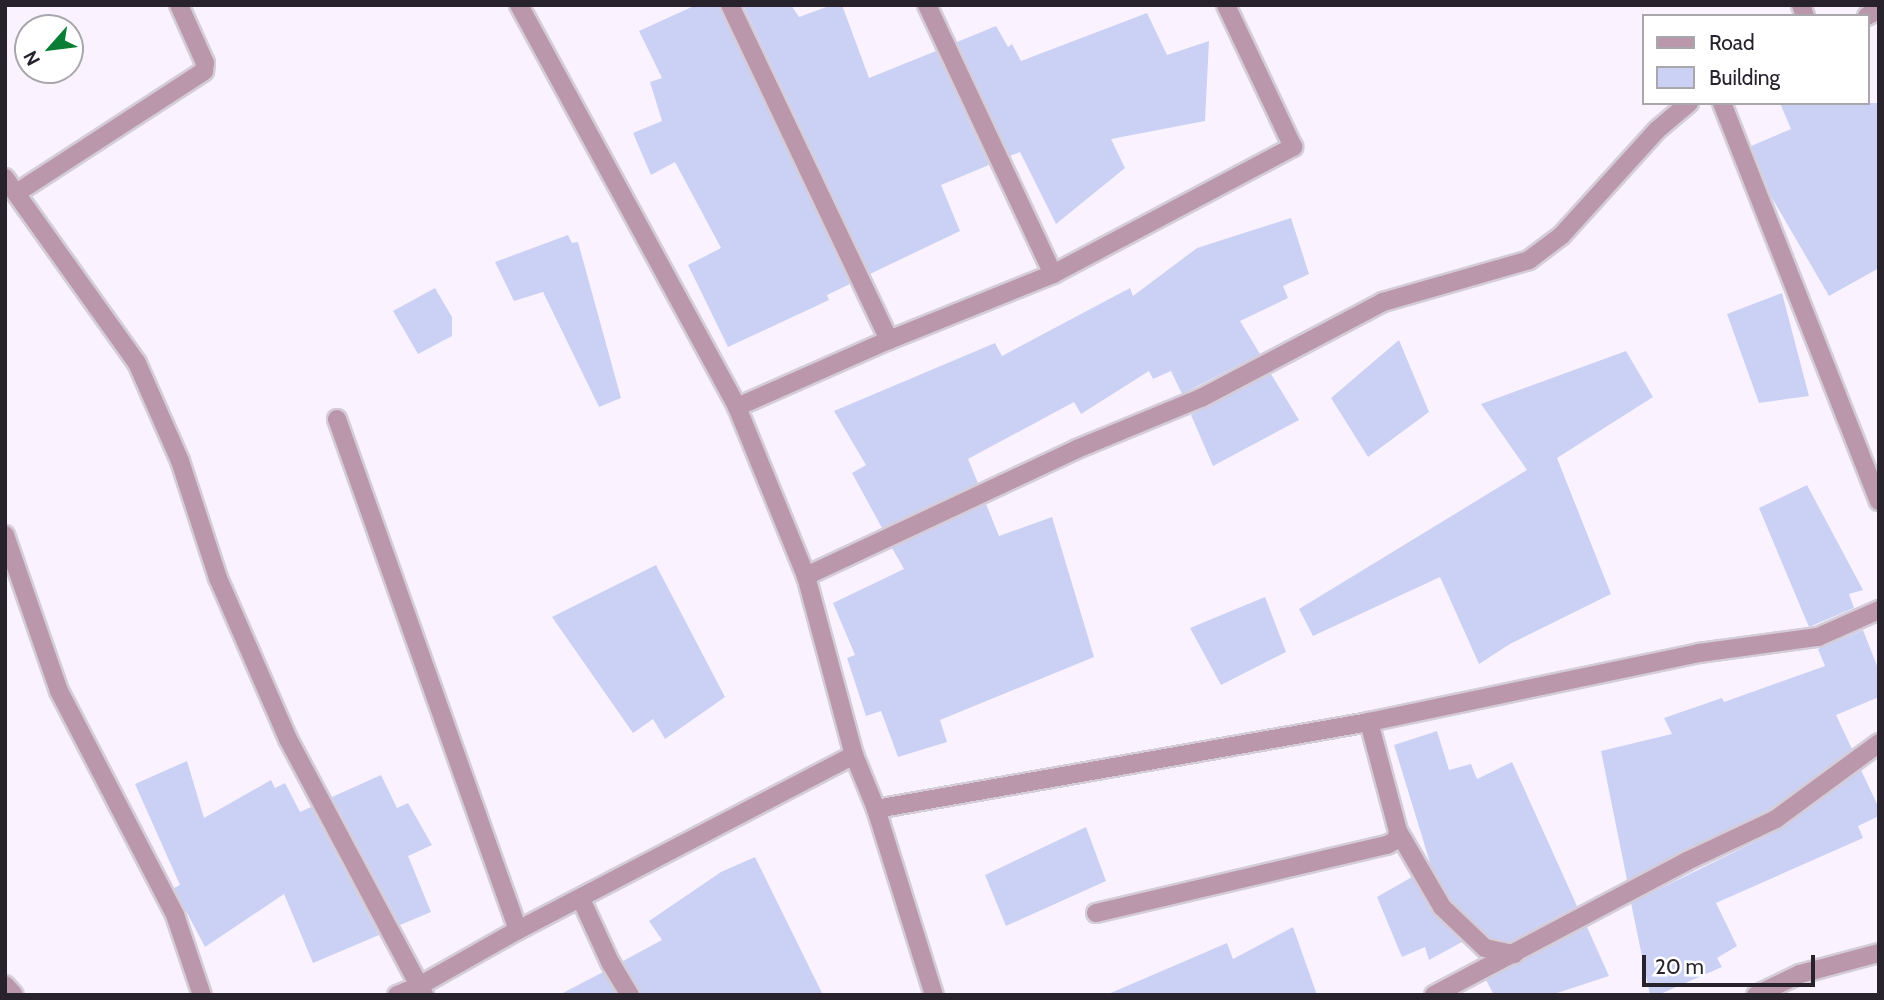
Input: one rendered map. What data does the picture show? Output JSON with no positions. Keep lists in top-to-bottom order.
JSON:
{
  "legend": ["Road", "Building"],
  "scale_bar": "20 m",
  "north": "bottom left"
}
